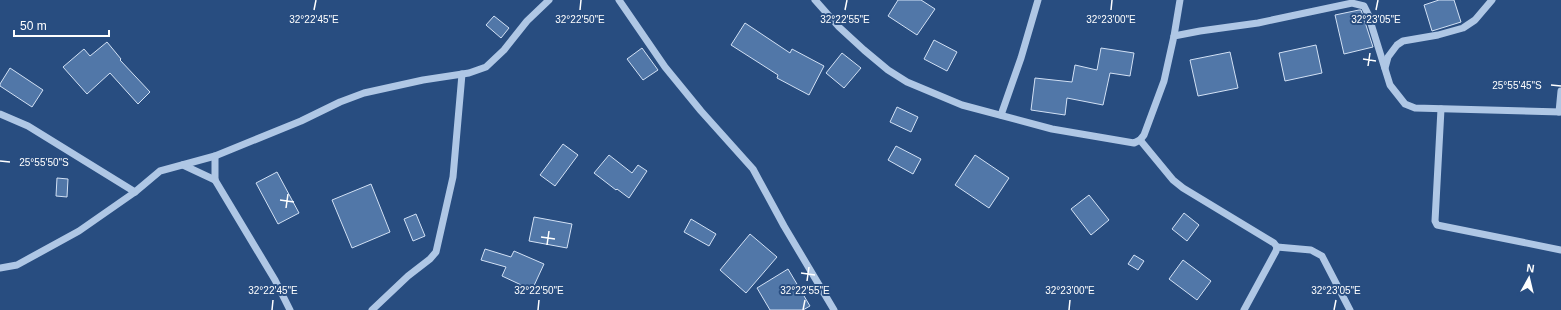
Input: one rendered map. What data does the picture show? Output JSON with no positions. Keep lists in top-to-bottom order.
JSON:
{
  "scale_bar": "50 m",
  "north": "top",
  "coordinates": [
    "32°22'45\"E",
    "32°22'50\"E",
    "32°22'55\"E",
    "32°23'00\"E",
    "32°23'05\"E",
    "25°55'45\"S",
    "25°55'50\"S"
  ]
}
